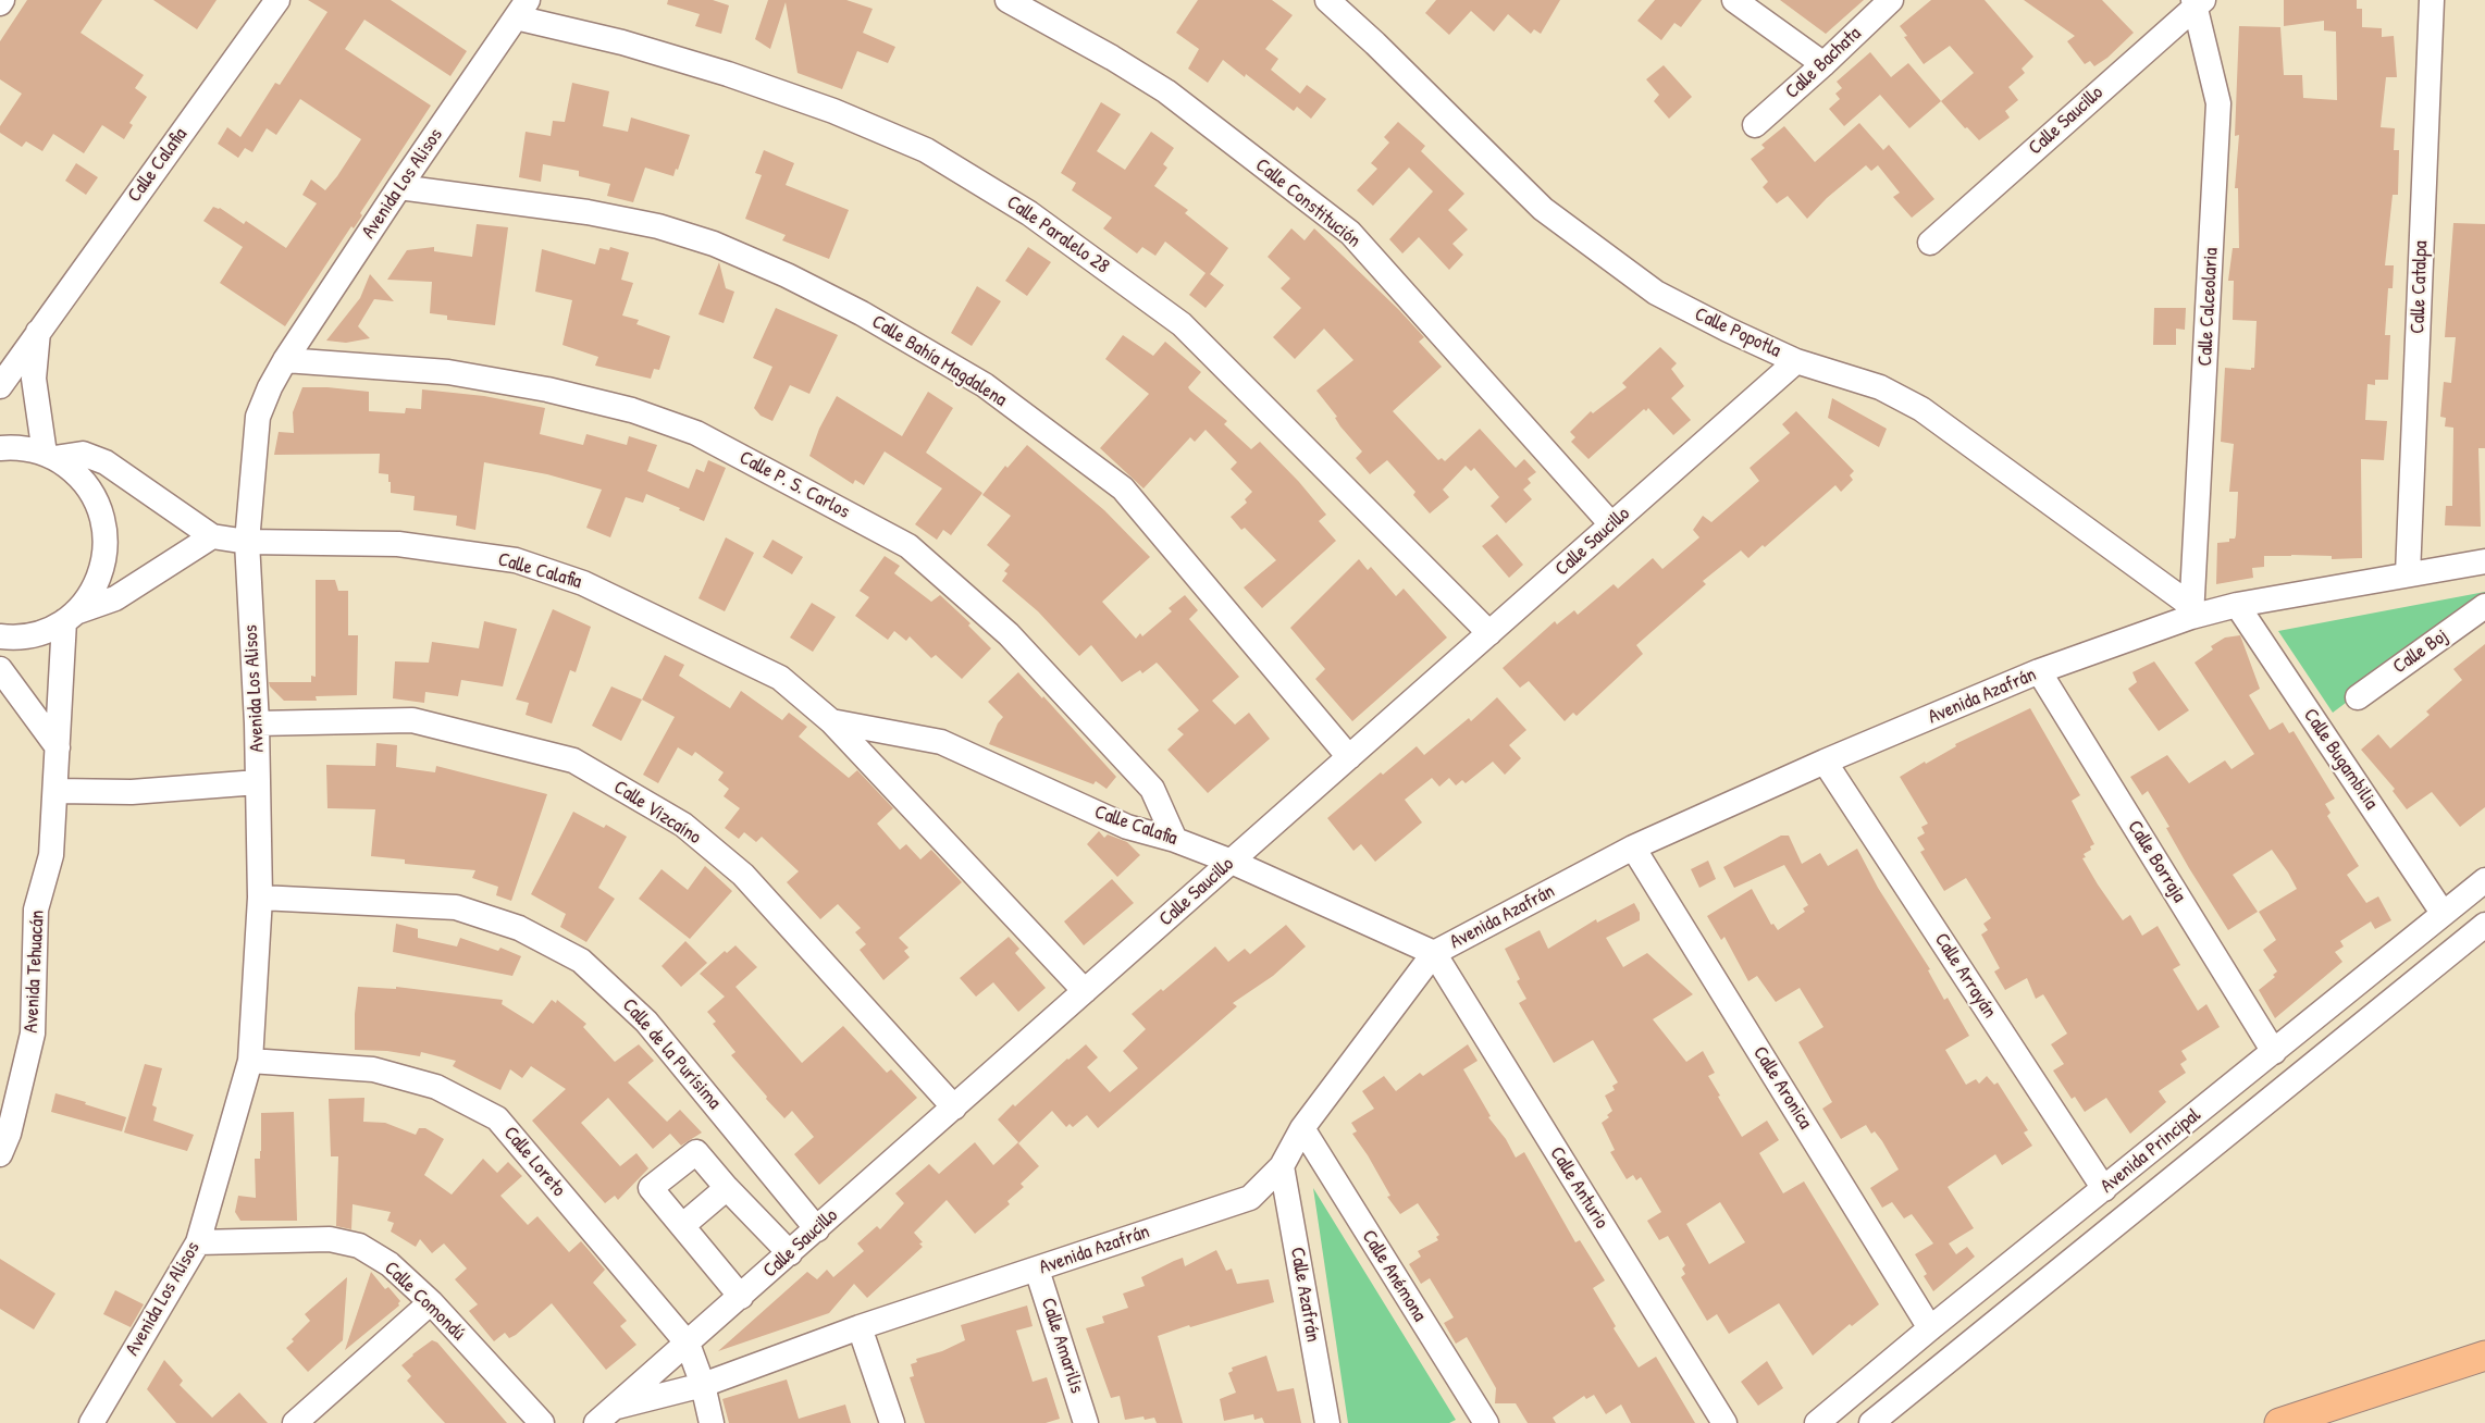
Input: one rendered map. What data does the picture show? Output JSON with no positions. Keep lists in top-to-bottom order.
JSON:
{
  "streets": {
    "street": [
      "Calle Bachata",
      "Calle Saucillo",
      "Calle Calafia",
      "Avenida Los Alisos",
      "Calle Constitución",
      "Calle Paralelo 28",
      "Calle Catalpa",
      "Calle Calceolaria",
      "Calle Popotla",
      "Calle Bahía Magdalena",
      "Calle P. S. Carlos",
      "Calle Boj",
      "Avenida Azafrán",
      "Calle Bugambilia",
      "Calle Vizcaíno",
      "Calle Borraja",
      "Avenida Tehuacán",
      "Calle Arrayán",
      "Calle de la Purísima",
      "Calle Aronica",
      "Avenida Principal",
      "Calle Loreto",
      "Calle Anturio",
      "Calle Anémona",
      "Calle Azafrán",
      "Calle Comondú",
      "Calle Amarilis"
    ]
  },
  "crossings": [
    ["Calle Saucillo", "Calle Calafia"],
    ["Calle Saucillo", "Calle Constitución"],
    ["Calle Saucillo", "Calle Paralelo 28"],
    ["Calle Saucillo", "Calle Calceolaria"],
    ["Calle Saucillo", "Calle Popotla"],
    ["Calle Saucillo", "Calle Bahía Magdalena"],
    ["Calle Saucillo", "Avenida Azafrán"],
    ["Calle Saucillo", "Calle Vizcaíno"],
    ["Calle Saucillo", "Calle de la Purísima"],
    ["Calle Saucillo", "Calle Loreto"],
    ["Calle Calafia", "Avenida Los Alisos"],
    ["Calle Calafia", "Calle P. S. Carlos"],
    ["Calle Calafia", "Avenida Azafrán"],
    ["Calle Calafia", "Calle Anturio"],
    ["Avenida Los Alisos", "Calle Paralelo 28"],
    ["Avenida Los Alisos", "Calle Bahía Magdalena"],
    ["Avenida Los Alisos", "Calle P. S. Carlos"],
    ["Avenida Los Alisos", "Calle Vizcaíno"],
    ["Avenida Los Alisos", "Calle de la Purísima"],
    ["Avenida Los Alisos", "Calle Loreto"],
    ["Avenida Los Alisos", "Calle Comondú"],
    ["Calle Catalpa", "Avenida Azafrán"],
    ["Calle Calceolaria", "Calle Popotla"],
    ["Calle Calceolaria", "Avenida Azafrán"],
    ["Calle Popotla", "Avenida Azafrán"],
    ["Avenida Azafrán", "Calle Bugambilia"],
    ["Avenida Azafrán", "Calle Borraja"],
    ["Avenida Azafrán", "Calle Arrayán"],
    ["Avenida Azafrán", "Calle Aronica"],
    ["Avenida Azafrán", "Calle Loreto"],
    ["Avenida Azafrán", "Calle Anturio"],
    ["Avenida Azafrán", "Calle Anémona"],
    ["Avenida Azafrán", "Calle Azafrán"],
    ["Avenida Azafrán", "Calle Amarilis"],
    ["Calle Bugambilia", "Avenida Principal"],
    ["Calle Borraja", "Avenida Principal"],
    ["Calle Arrayán", "Avenida Principal"],
    ["Calle Aronica", "Avenida Principal"]
  ]
}
